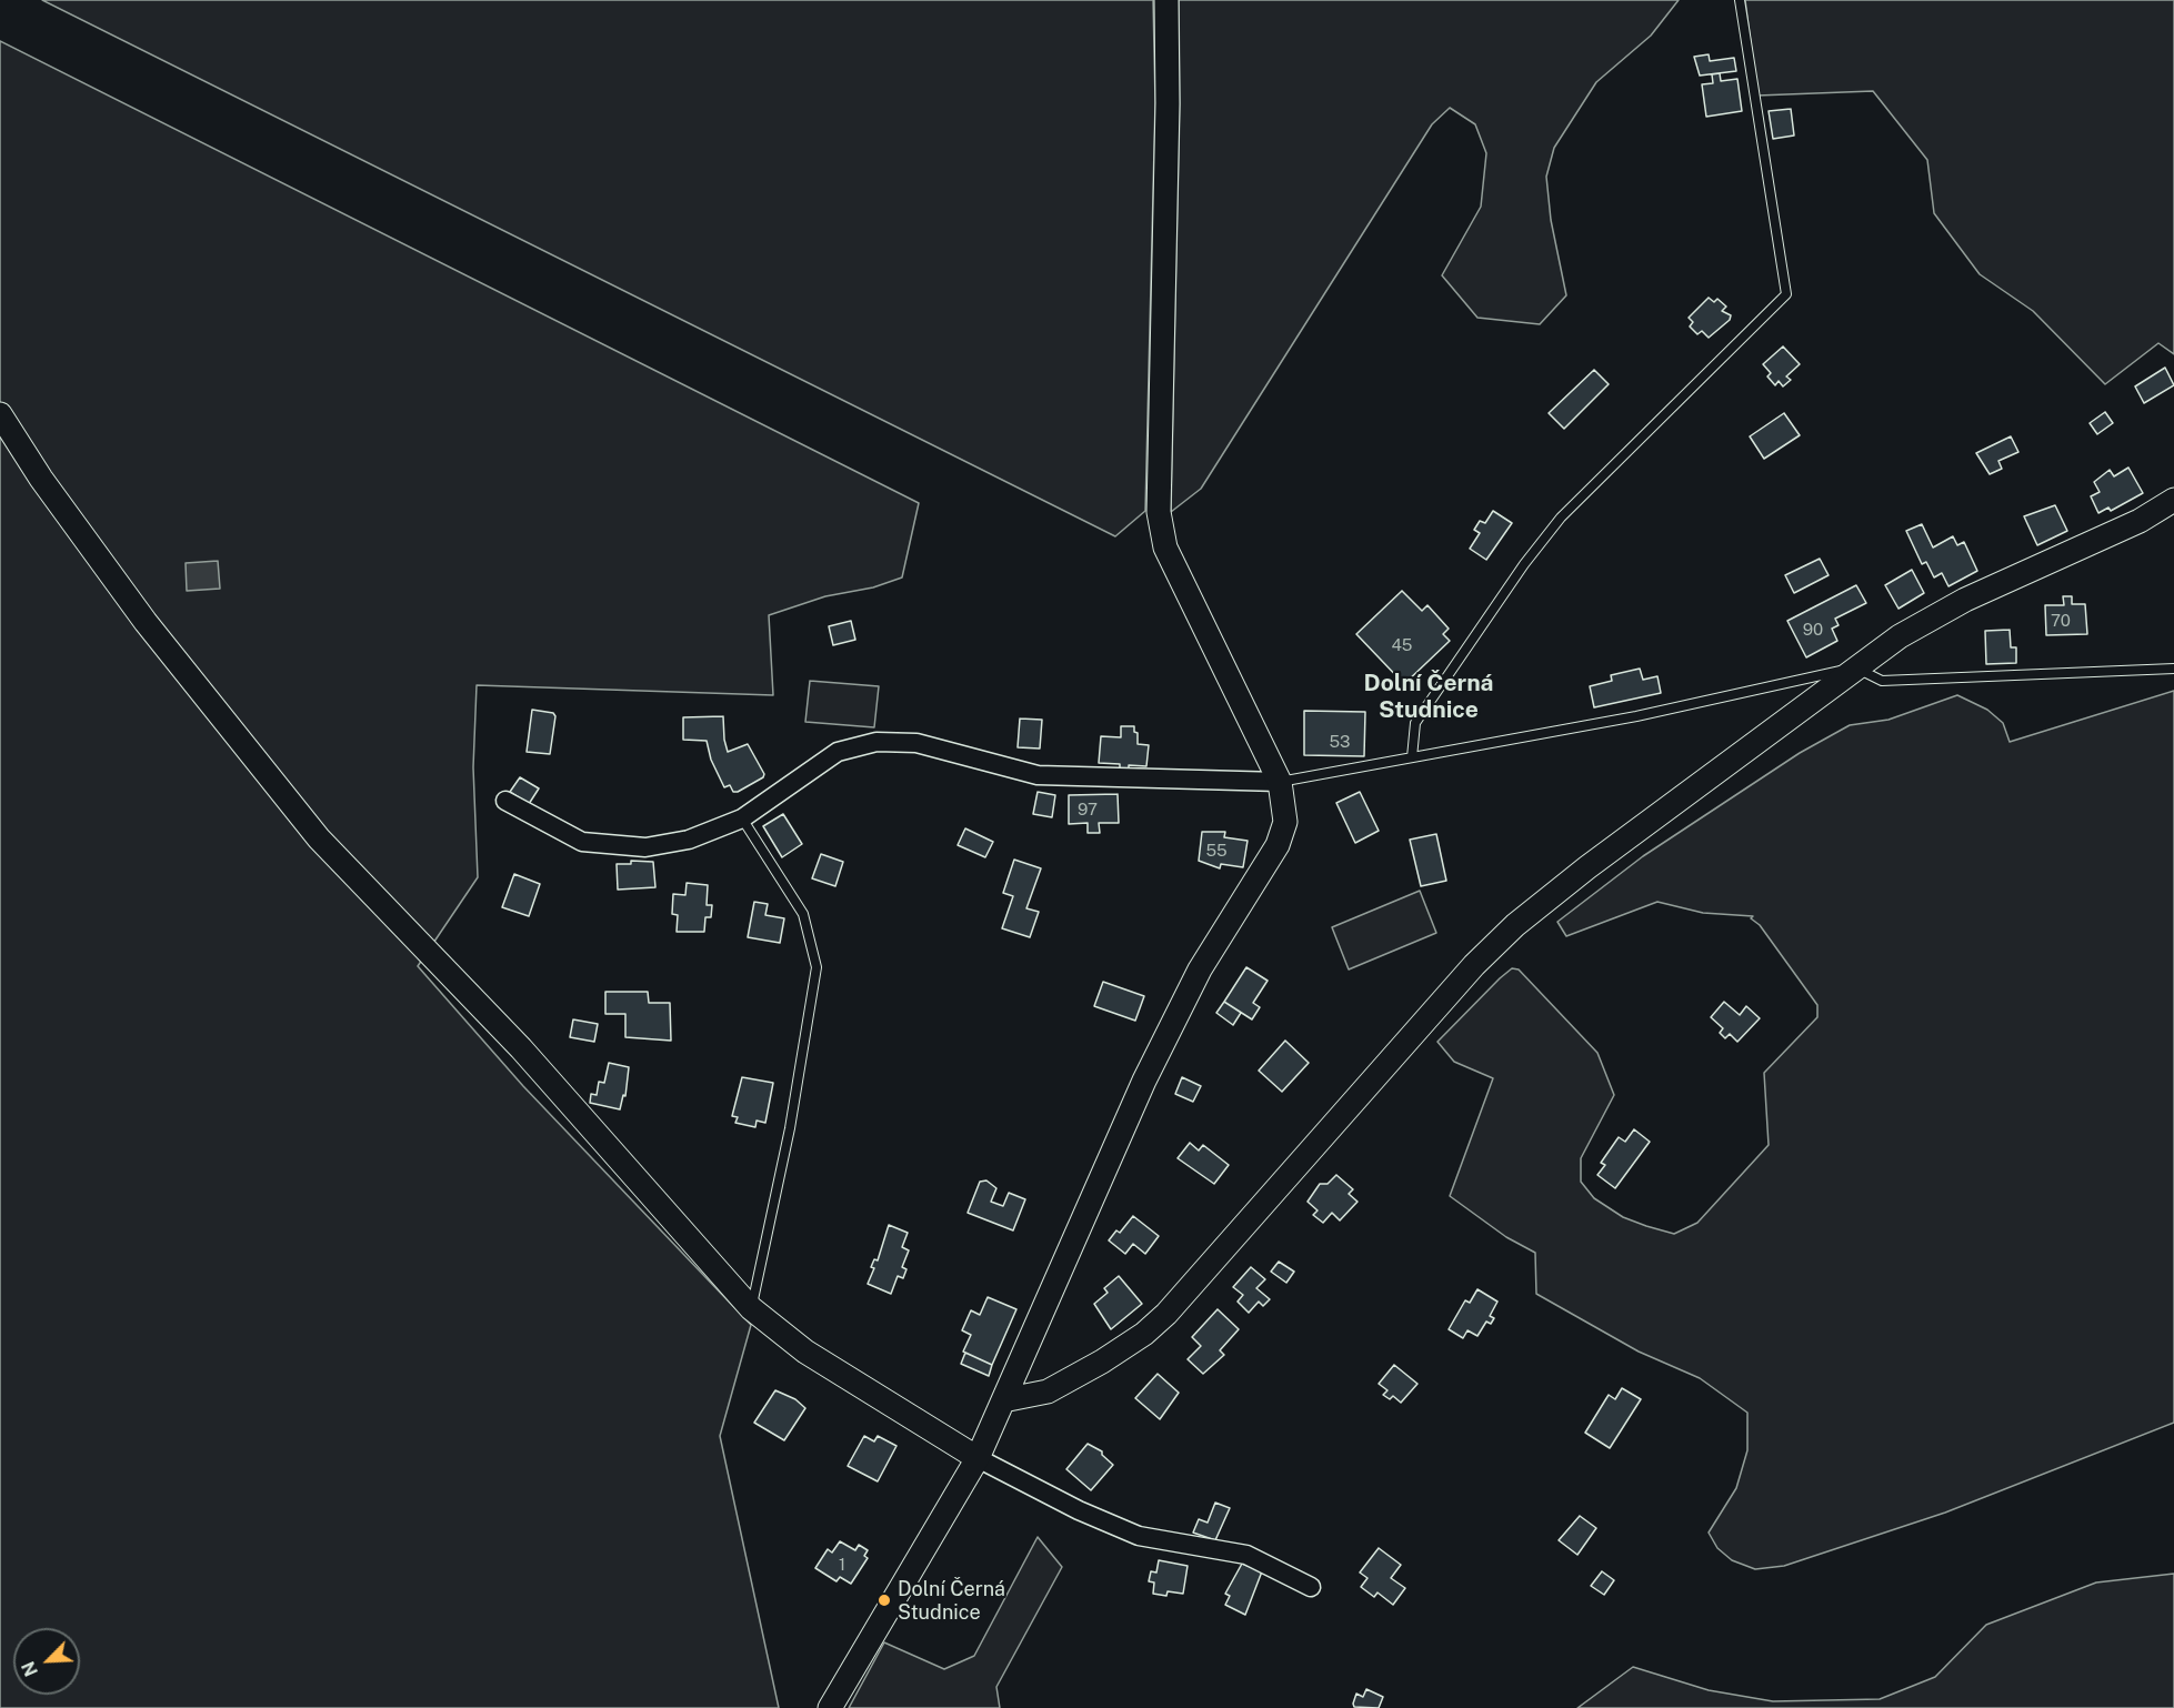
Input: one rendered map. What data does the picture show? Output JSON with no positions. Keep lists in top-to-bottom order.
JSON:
{
  "districts": ["Dolní Černá Studnice"],
  "places": ["Dolní Černá Studnice"],
  "house_numbers": [
    "70",
    "90",
    "45",
    "53",
    "97",
    "55",
    "1"
  ],
  "north": "bottom left"
}
